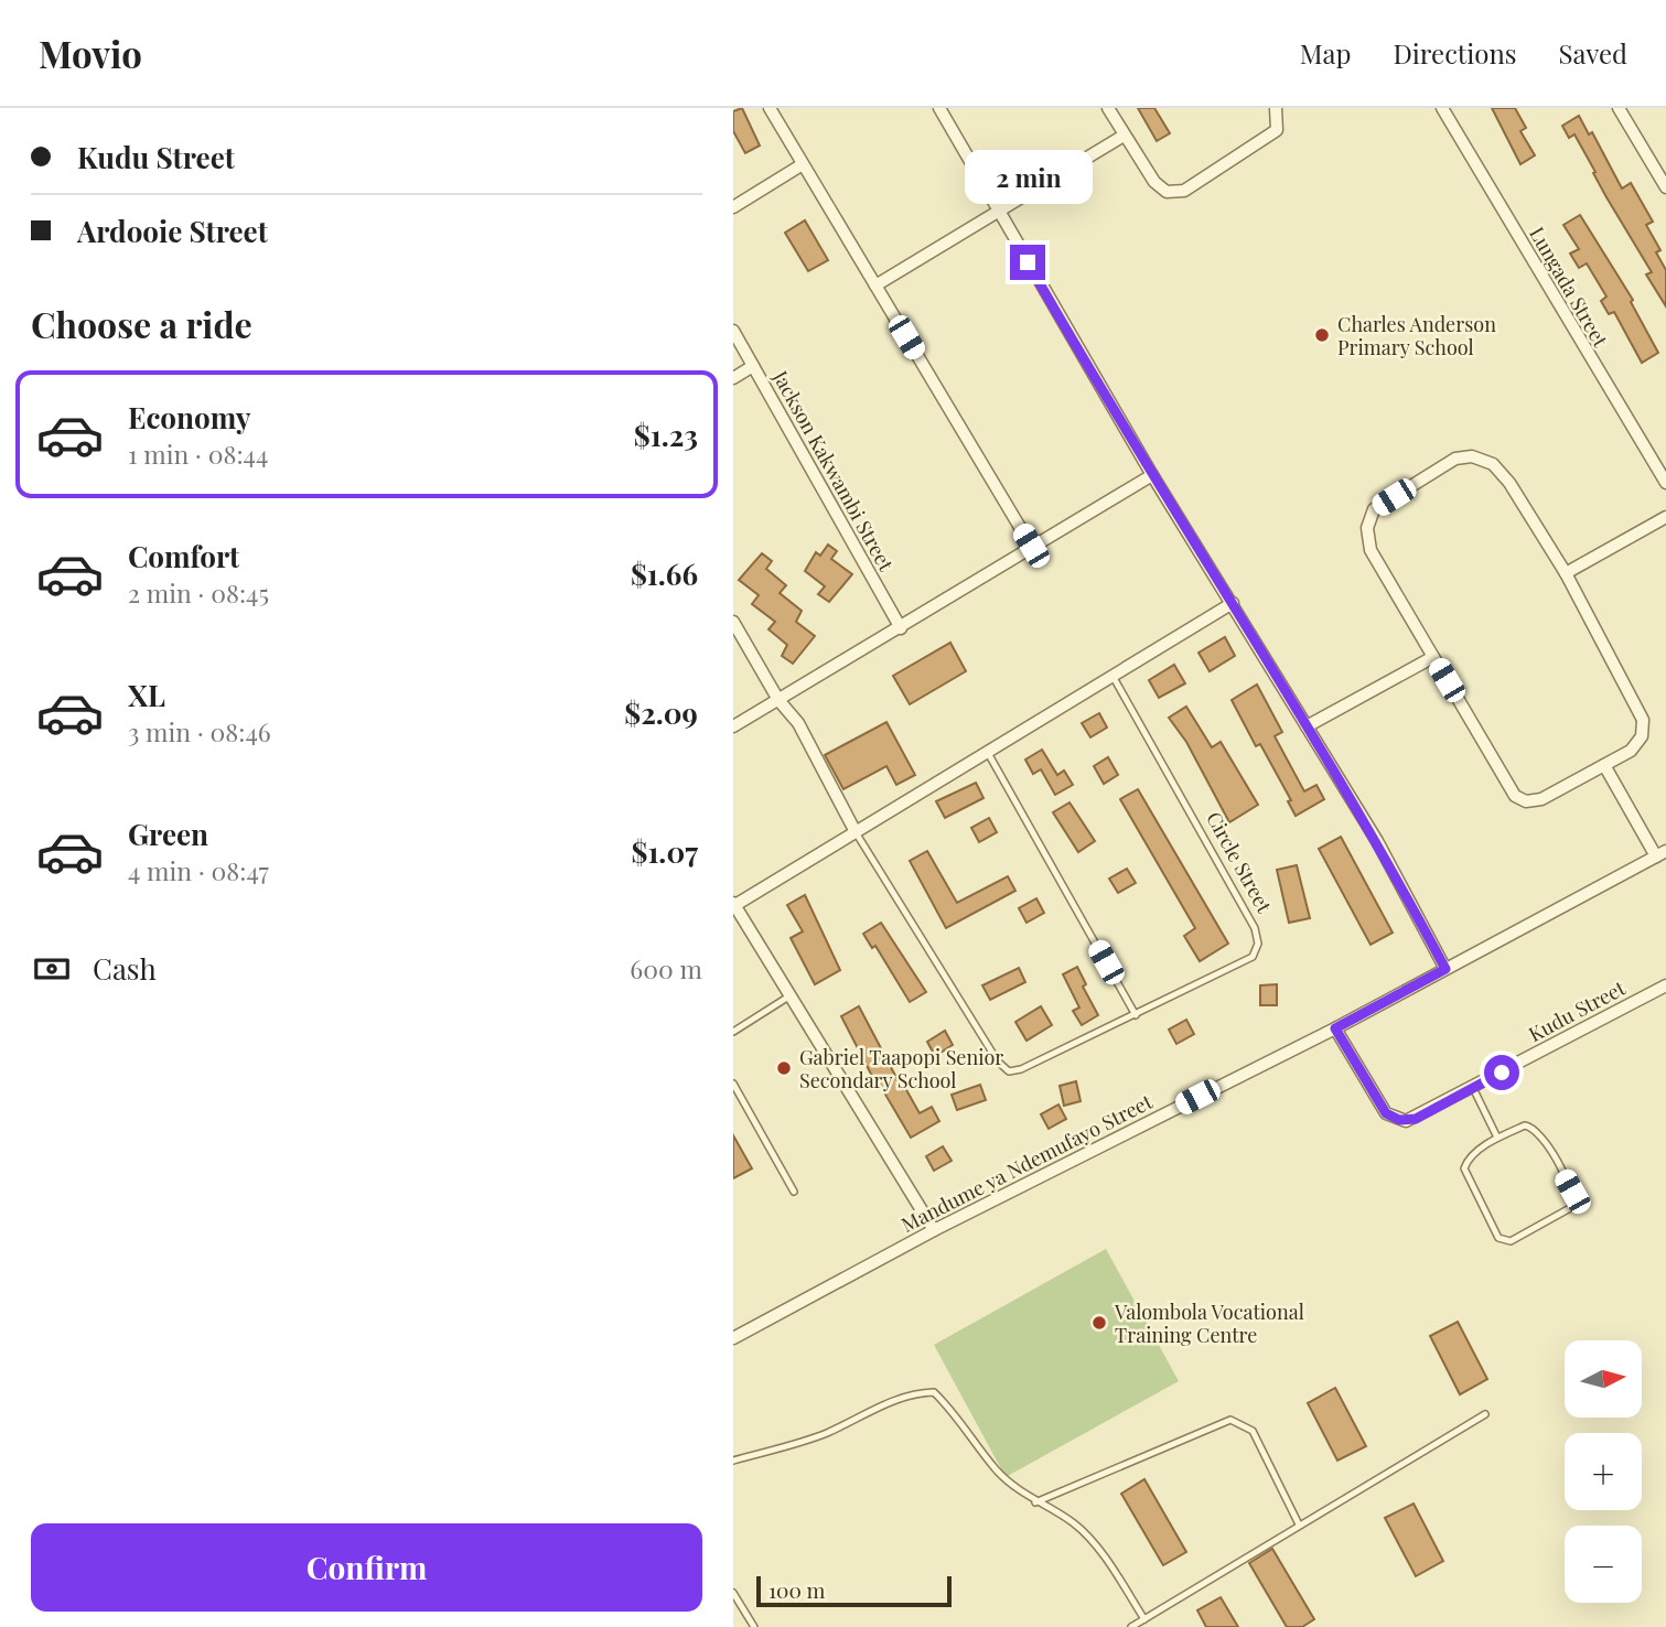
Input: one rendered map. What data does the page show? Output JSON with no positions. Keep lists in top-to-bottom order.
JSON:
{
  "streets": {
    "street": [
      "Lungada Street",
      "Jackson Kakwambi Street",
      "Kudu Street",
      "Mandume ya Ndemufayo Street"
    ],
    "lane": ["Circle Street"]
  },
  "crossings": [
    ["Kudu Street", "Mandume ya Ndemufayo Street"]
  ],
  "places": ["Charles Anderson Primary School", "Gabriel Taapopi Senior Secondary School", "Valombola Vocational Training Centre"],
  "scale_bar": "100 m",
  "north": "right",
  "page": {
    "header": "Movio",
    "nav": ["Map", "Directions", "Saved"],
    "banner": ["Kudu Street", "Ardooie Street"],
    "bubble": "2 min",
    "heading": "Choose a ride",
    "list": [
      {
        "name": "Economy",
        "note": "1 min · 08:44",
        "value": "$1.23"
      },
      {
        "name": "Comfort",
        "note": "2 min · 08:45",
        "value": "$1.66"
      },
      {
        "name": "XL",
        "note": "3 min · 08:46",
        "value": "$2.09"
      },
      {
        "name": "Green",
        "note": "4 min · 08:47",
        "value": "$1.07"
      }
    ],
    "pay": ["Cash", "600 m"],
    "map_buttons": ["+", "−"],
    "buttons": "Confirm",
    "scale": "100 m"
  }
}
